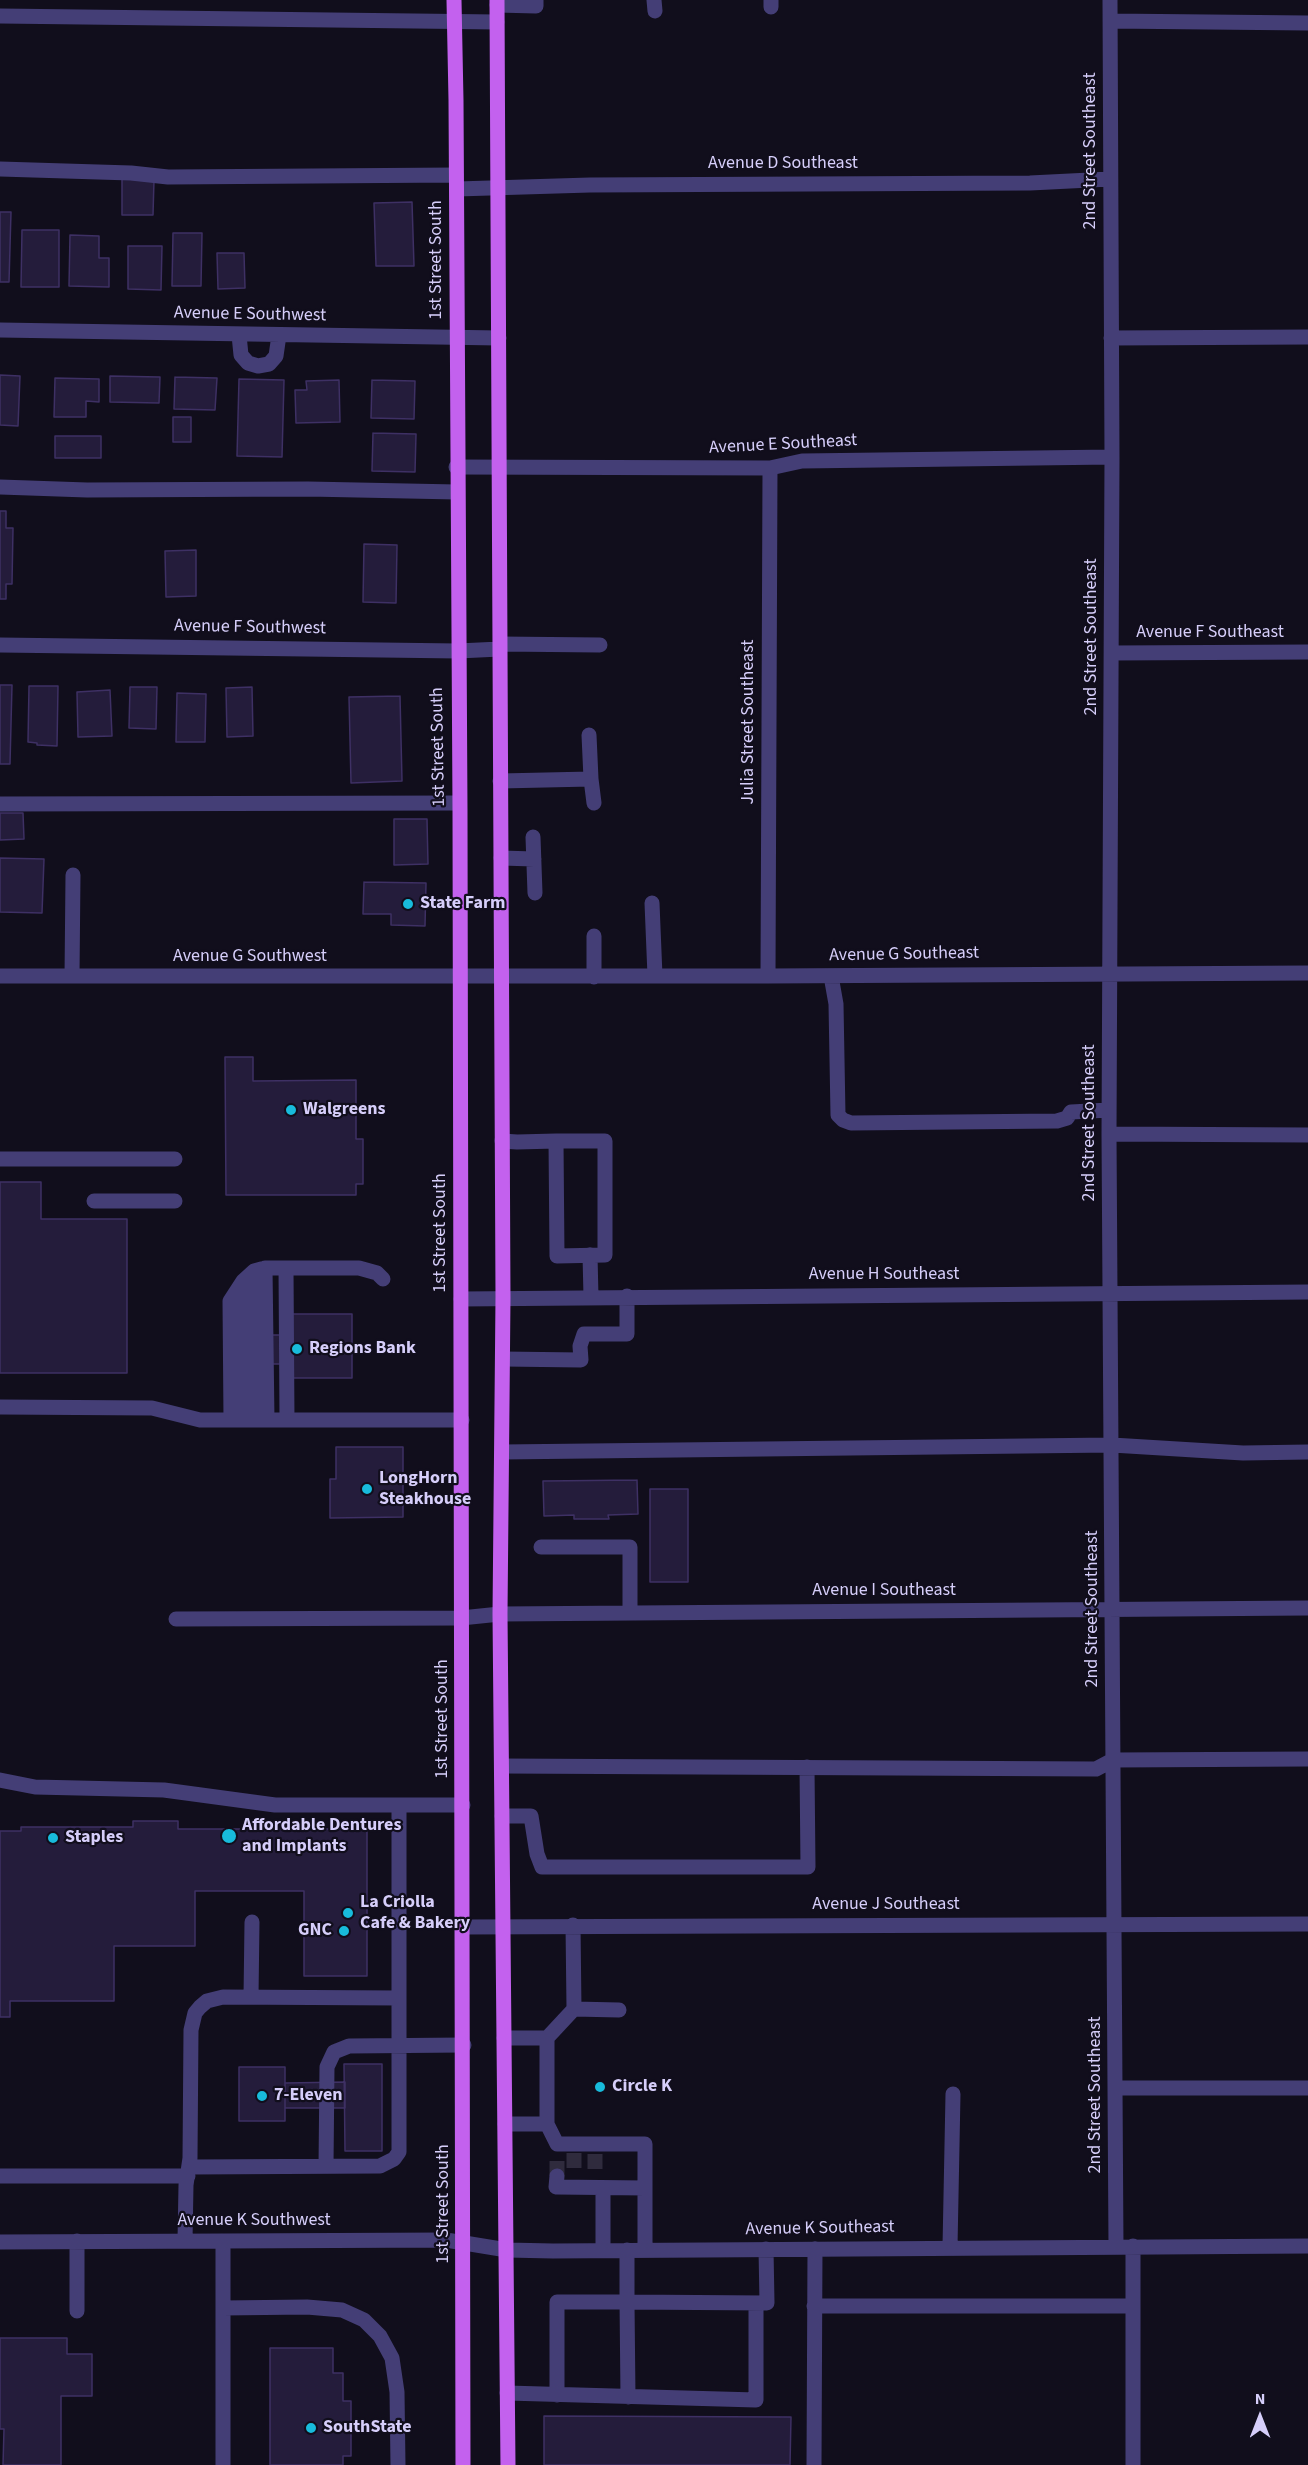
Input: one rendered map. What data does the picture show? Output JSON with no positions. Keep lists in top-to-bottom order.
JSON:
{
  "streets": {
    "main road": ["1st Street South"],
    "street": [
      "2nd Street Southeast",
      "Avenue D Southeast",
      "Avenue E Southwest",
      "Avenue E Southeast",
      "Avenue F Southwest",
      "Avenue F Southeast",
      "Julia Street Southeast",
      "Avenue G Southeast",
      "Avenue G Southwest",
      "Avenue H Southeast",
      "Avenue I Southeast",
      "Avenue J Southeast",
      "Avenue K Southwest",
      "Avenue K Southeast"
    ]
  },
  "crossings": [
    ["2nd Street Southeast", "Avenue D Southeast"],
    ["2nd Street Southeast", "Avenue E Southeast"],
    ["2nd Street Southeast", "Avenue F Southeast"],
    ["2nd Street Southeast", "Avenue G Southeast"],
    ["2nd Street Southeast", "Avenue H Southeast"],
    ["2nd Street Southeast", "Avenue I Southeast"],
    ["2nd Street Southeast", "Avenue J Southeast"],
    ["2nd Street Southeast", "Avenue K Southeast"],
    ["Avenue D Southeast", "1st Street South"],
    ["1st Street South", "Avenue E Southwest"],
    ["1st Street South", "Avenue E Southeast"],
    ["1st Street South", "Avenue F Southwest"],
    ["1st Street South", "Avenue G Southwest"],
    ["1st Street South", "Avenue H Southeast"],
    ["1st Street South", "Avenue I Southeast"],
    ["1st Street South", "Avenue J Southeast"],
    ["1st Street South", "Avenue K Southwest"],
    ["Avenue E Southeast", "Julia Street Southeast"],
    ["Julia Street Southeast", "Avenue G Southeast"],
    ["Avenue G Southeast", "Avenue G Southwest"],
    ["Avenue K Southwest", "Avenue K Southeast"]
  ],
  "places": [
    "State Farm",
    "Walgreens",
    "Regions Bank",
    "LongHorn Steakhouse",
    "Affordable Dentures and Implants",
    "Staples",
    "La Criolla Cafe & Bakery",
    "GNC",
    "Circle K",
    "7-Eleven",
    "SouthState"
  ],
  "north": "top"
}
